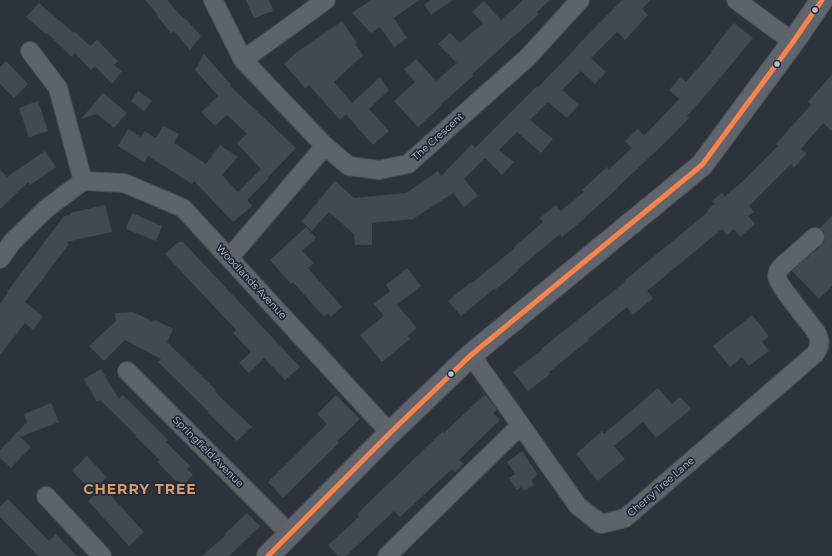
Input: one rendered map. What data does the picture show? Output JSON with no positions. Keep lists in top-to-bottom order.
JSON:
{
  "streets": {
    "street": [
      "The Crescent",
      "Woodlands Avenue",
      "Springfield Avenue",
      "Cherry Tree Lane"
    ]
  },
  "districts": ["CHERRY TREE"]
}
